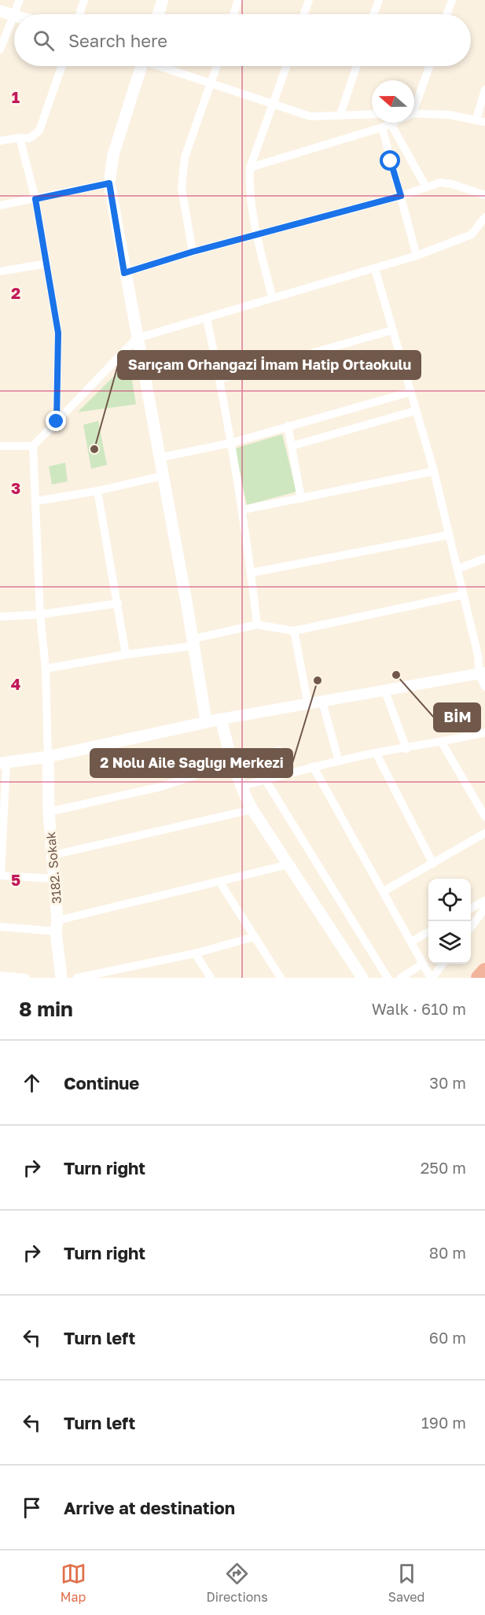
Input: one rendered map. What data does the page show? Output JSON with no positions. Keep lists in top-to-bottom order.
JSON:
{
  "streets": {
    "main road": ["3182. Sokak"]
  },
  "places": ["Sarıçam Orhangazi İmam Hatip Ortaokulu", "BİM", "2 Nolu Aile Saglıgı Merkezi"],
  "north": "left",
  "page": {
    "search": "Search here",
    "heading": ["8 min", "Walk · 610 m"],
    "list": [
      ["Continue", "30 m"],
      ["Turn right", "250 m"],
      ["Turn right", "80 m"],
      ["Turn left", "60 m"],
      ["Turn left", "190 m"],
      "Arrive at destination"
    ],
    "nav": ["Map", "Directions", "Saved"]
  },
  "grid": {
    "rows": [
      "1",
      "2",
      "3",
      "4",
      "5"
    ]
  }
}
